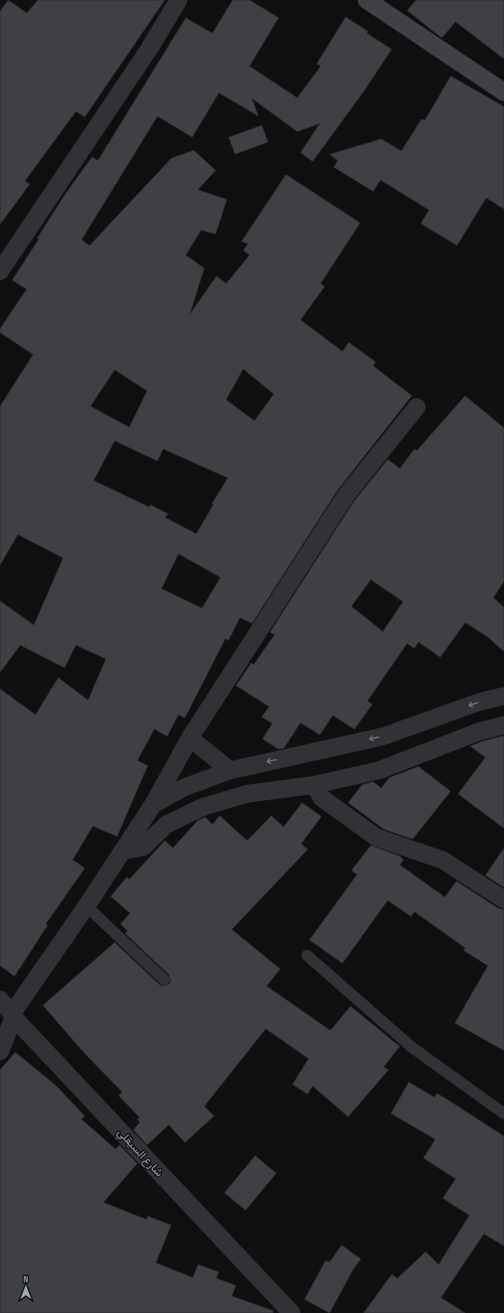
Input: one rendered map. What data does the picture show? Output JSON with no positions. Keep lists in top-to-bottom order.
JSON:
{
  "streets": {
    "street": ["شارع السيقلي"]
  },
  "north": "top"
}
